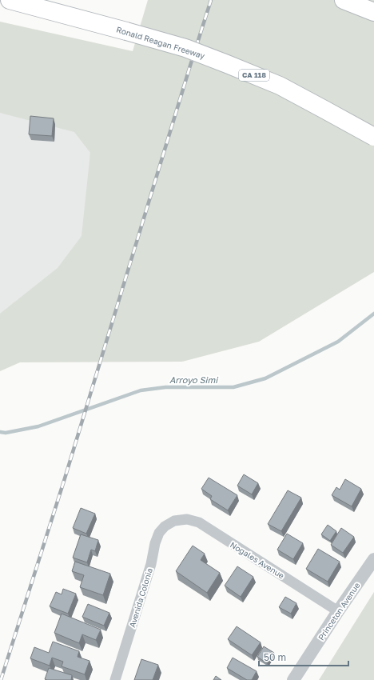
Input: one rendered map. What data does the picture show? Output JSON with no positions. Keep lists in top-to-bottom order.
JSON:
{
  "streets": {
    "highway": ["Ronald Reagan Freeway", "CA 118"],
    "street": ["Nogales Avenue", "Avenida Colonia", "Princeton Avenue"]
  },
  "crossings": [
    ["Nogales Avenue", "Avenida Colonia"],
    ["Nogales Avenue", "Princeton Avenue"]
  ],
  "water": ["Arroyo Simi"],
  "scale_bar": "50 m"
}
